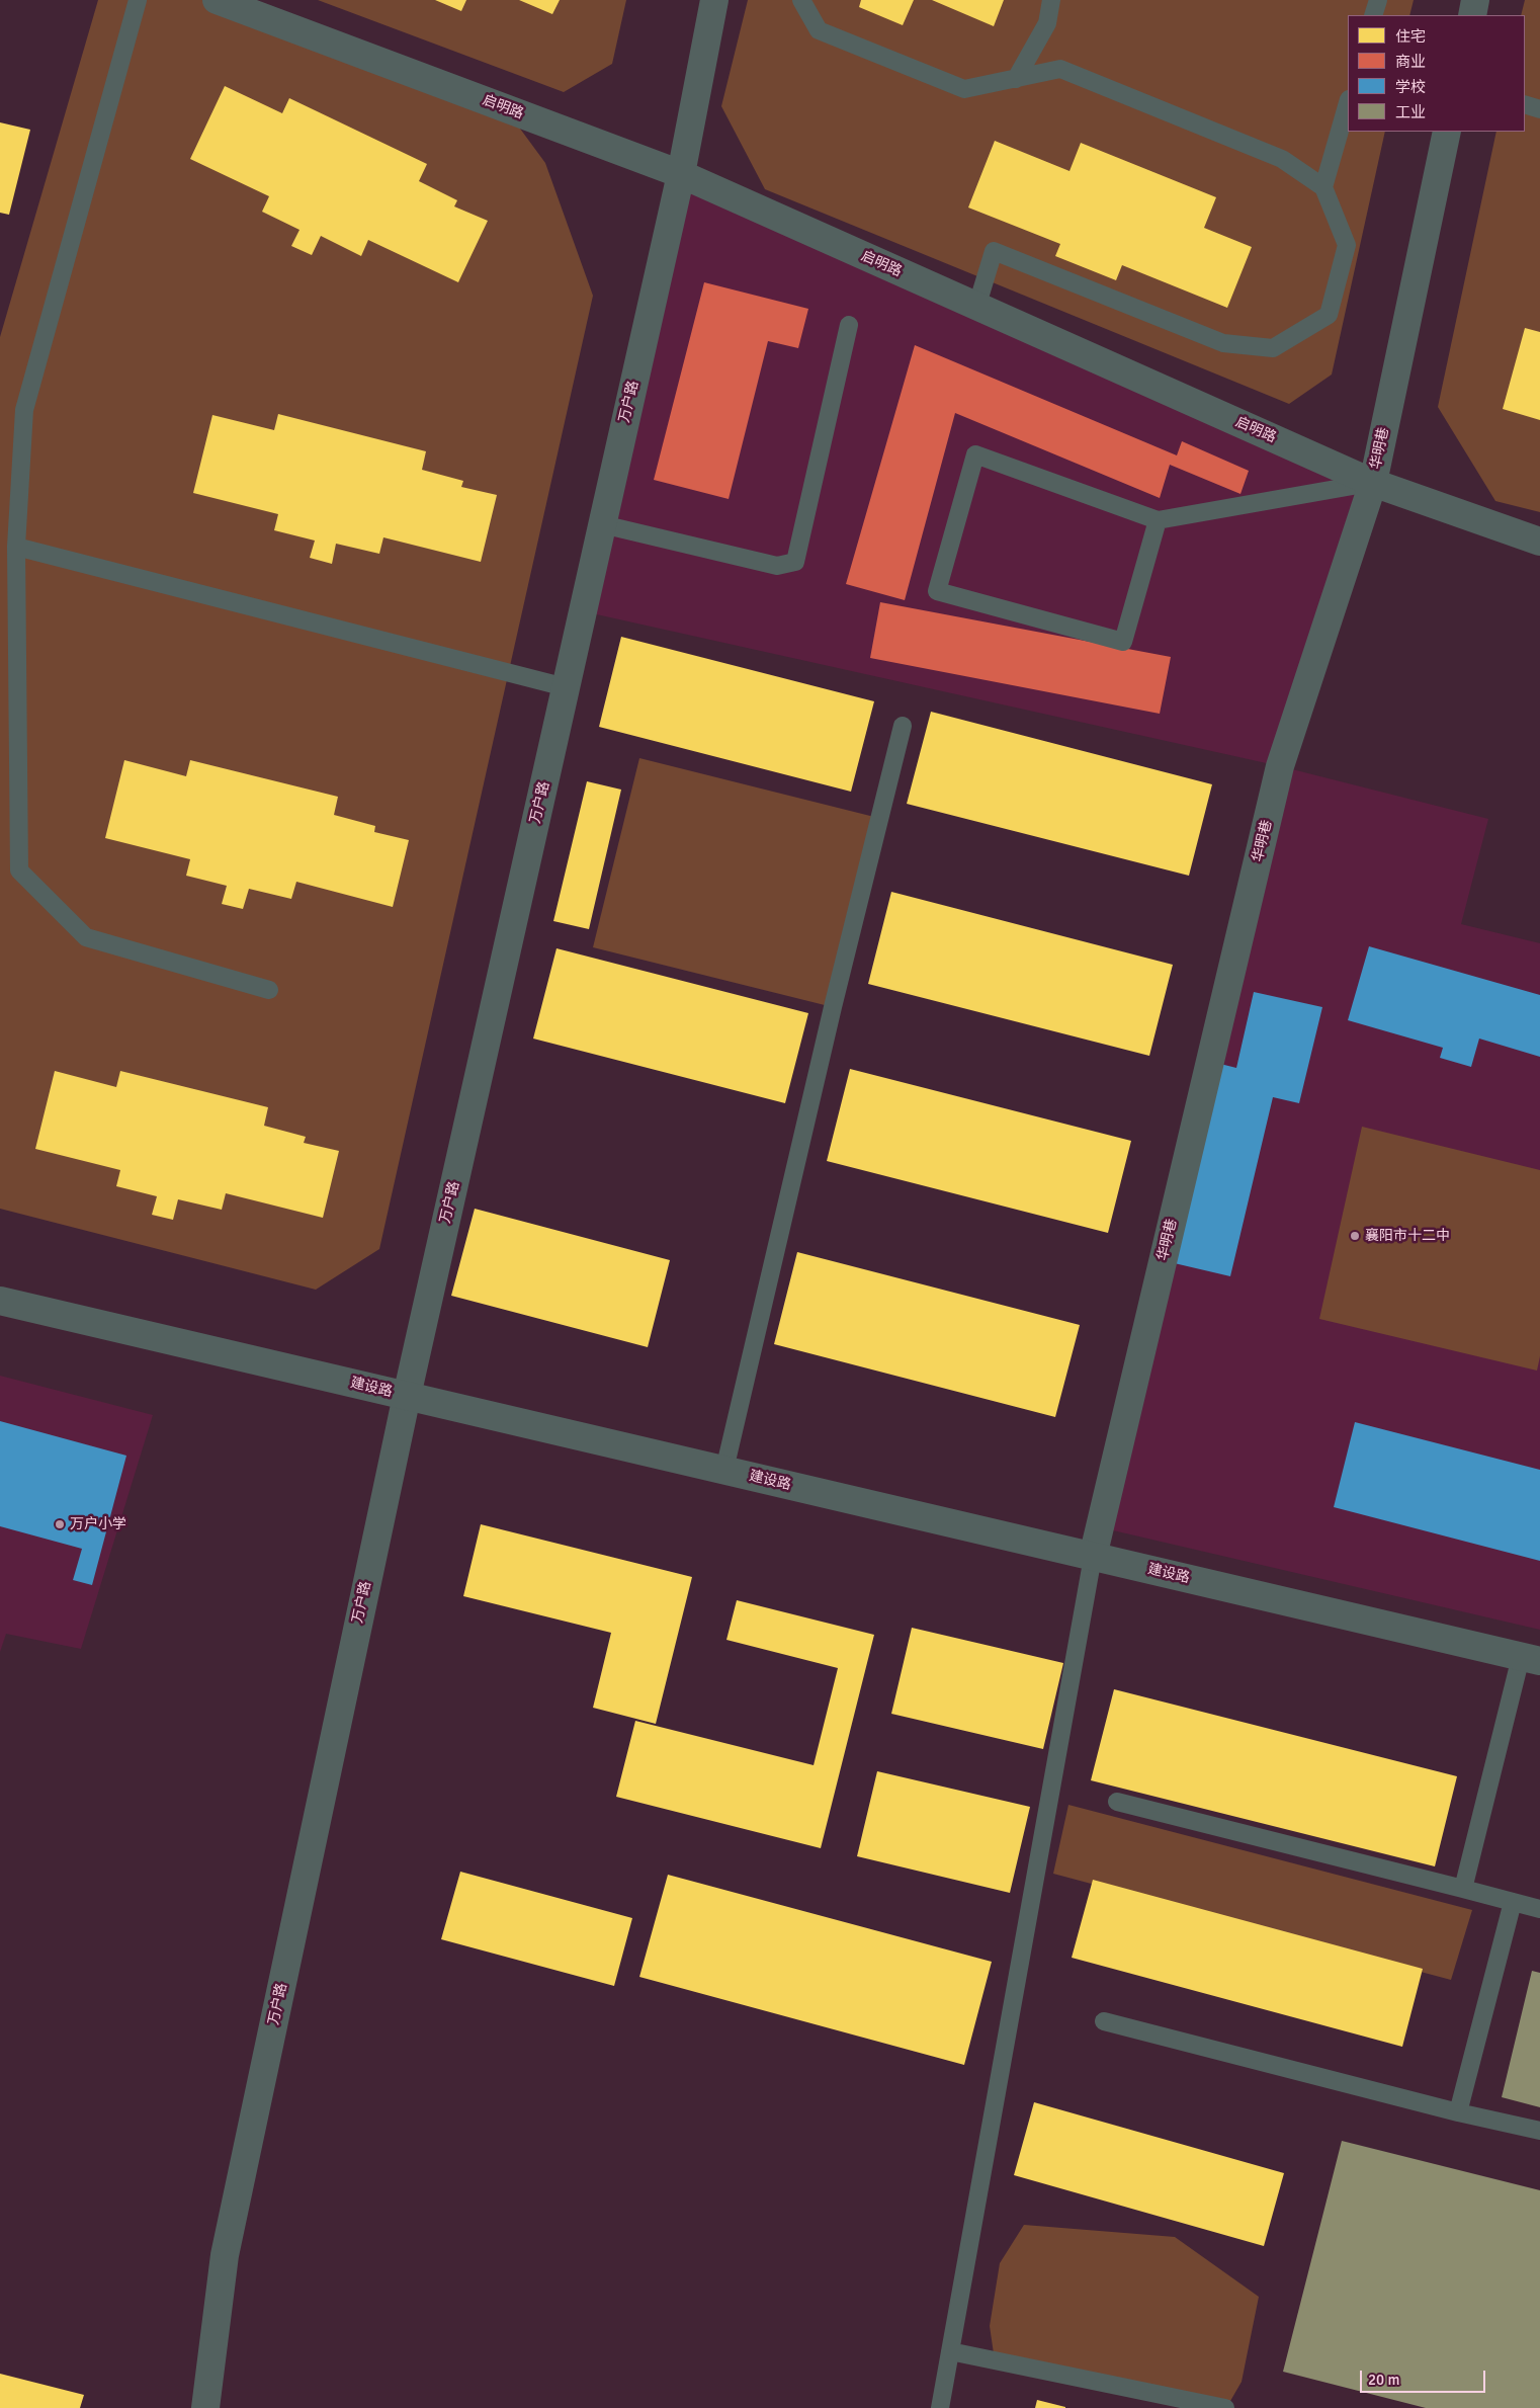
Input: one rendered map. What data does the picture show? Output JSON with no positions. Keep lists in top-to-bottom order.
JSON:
{
  "streets": {
    "street": [
      "启明路",
      "万户路",
      "华明巷",
      "建设路"
    ]
  },
  "crossings": [
    ["启明路", "万户路"],
    ["启明路", "华明巷"],
    ["万户路", "建设路"],
    ["华明巷", "建设路"]
  ],
  "places": ["襄阳市十二中", "万户小学"],
  "legend": [
    "住宅",
    "商业",
    "学校",
    "工业"
  ],
  "scale_bar": "20 m"
}
